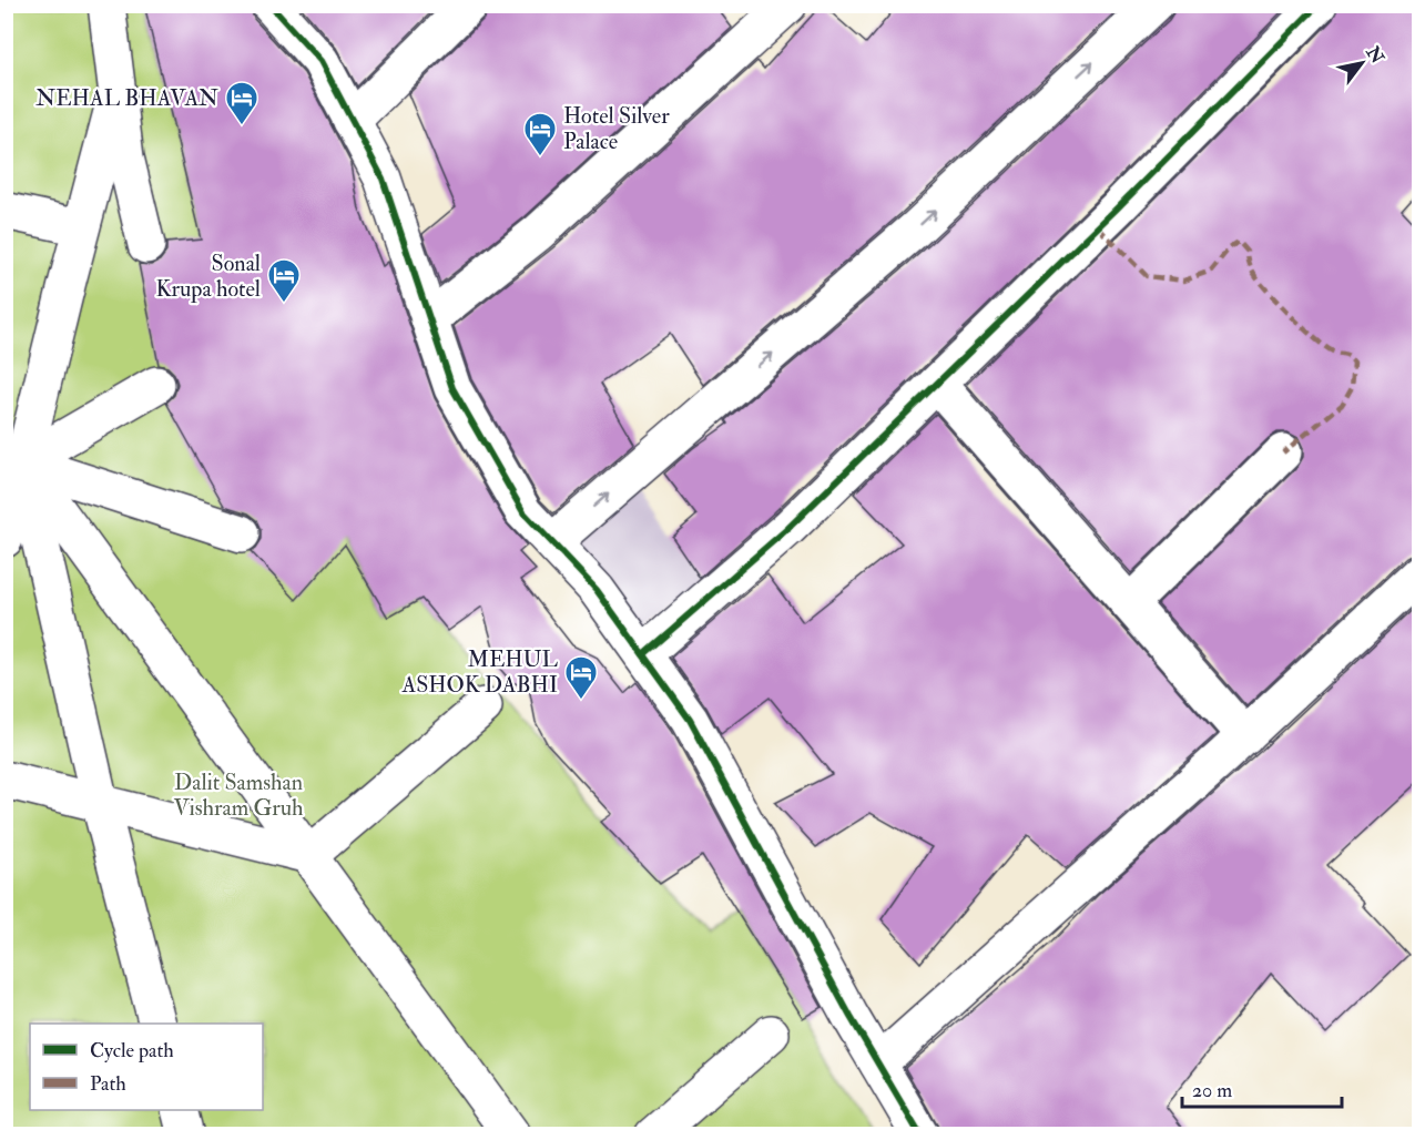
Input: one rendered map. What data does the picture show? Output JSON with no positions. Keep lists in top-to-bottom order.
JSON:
{
  "parks": ["Dalit Samshan Vishram Gruh"],
  "places": {
    "hotel": [
      "NEHAL BHAVAN",
      "Hotel Silver Palace",
      "Sonal Krupa hotel",
      "MEHUL ASHOK DABHI"
    ]
  },
  "legend": ["Cycle path", "Path"],
  "scale_bar": "20 m",
  "north": "top right"
}
